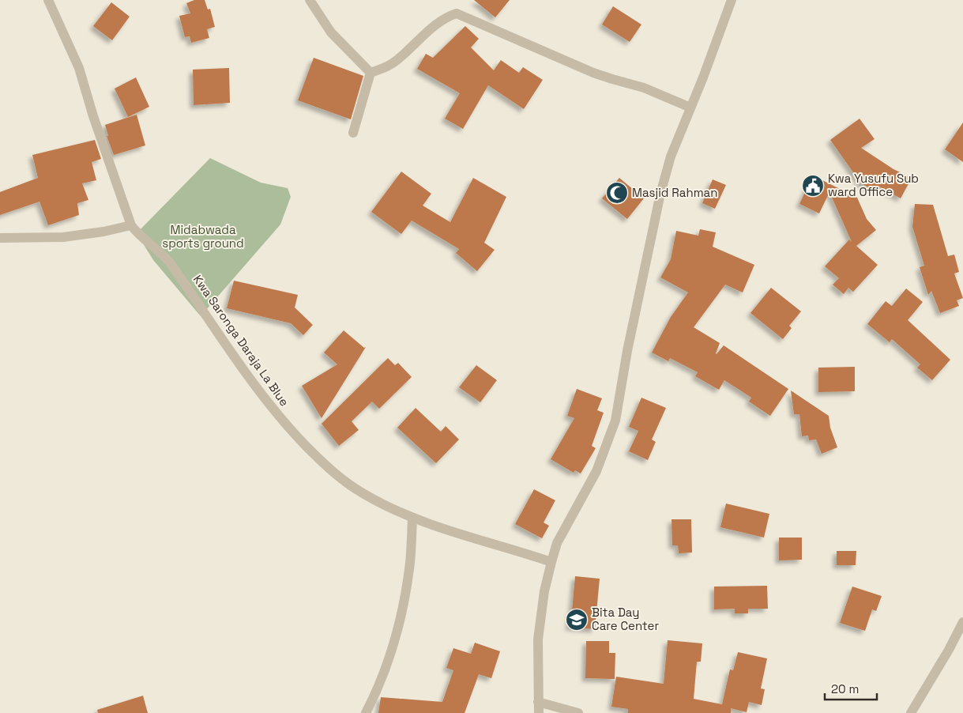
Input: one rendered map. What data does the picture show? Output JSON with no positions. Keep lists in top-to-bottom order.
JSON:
{
  "streets": {
    "street": ["Kwa Saronga Daraja La Blue"]
  },
  "parks": ["Midabwada sports ground"],
  "places": {
    "public building": ["Kwa Yusufu Sub ward Office"],
    "mosque": ["Masjid Rahman"],
    "school or university": ["Bita Day Care Center"]
  },
  "scale_bar": "20 m"
}
